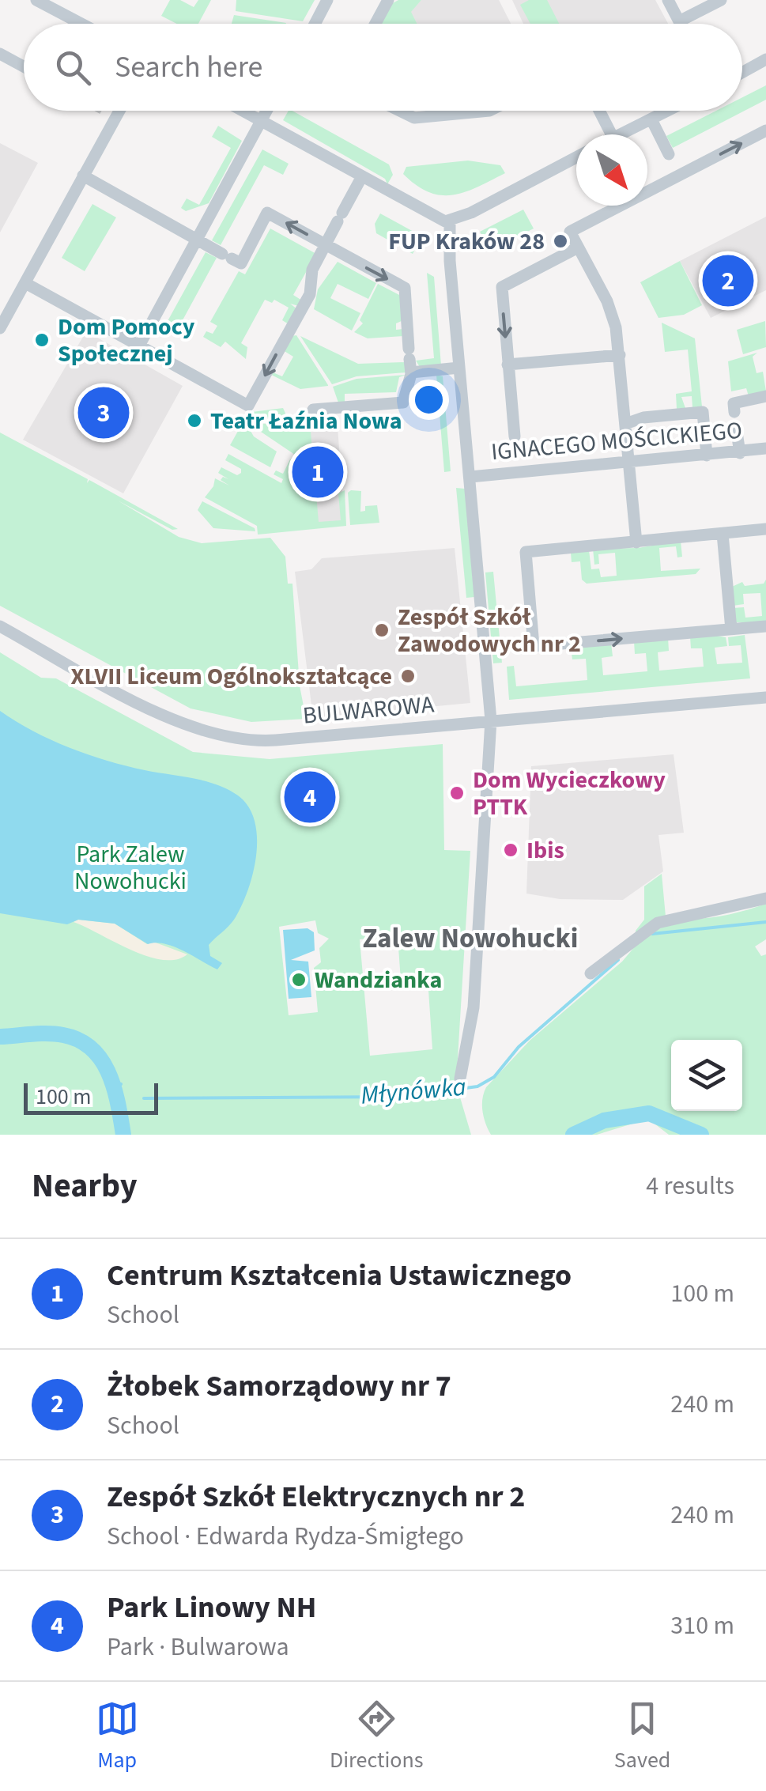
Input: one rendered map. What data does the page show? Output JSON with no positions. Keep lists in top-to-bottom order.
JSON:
{
  "streets": {
    "street": ["IGNACEGO MOŚCICKIEGO", "BULWAROWA"]
  },
  "districts": ["Zalew Nowohucki"],
  "water": ["Młynówka"],
  "parks": ["Park Zalew Nowohucki"],
  "places": [
    "FUP Kraków 28",
    "Dom Pomocy Społecznej",
    "Teatr Łaźnia Nowa",
    "Zespół Szkół Zawodowych nr 2",
    "XLVII Liceum Ogólnokształcące",
    "Dom Wycieczkowy PTTK",
    "Ibis",
    "Wandzianka"
  ],
  "scale_bar": "100 m",
  "north": "bottom right",
  "page": {
    "search": "Search here",
    "pins": [
      "2",
      "3",
      "1",
      "4"
    ],
    "scale": "100 m",
    "heading": ["Nearby", "4 results"],
    "list": [
      {
        "mark": "1",
        "name": "Centrum Kształcenia Ustawicznego",
        "note": "School",
        "value": "100 m"
      },
      {
        "mark": "2",
        "name": "Żłobek Samorządowy nr 7",
        "note": "School",
        "value": "240 m"
      },
      {
        "mark": "3",
        "name": "Zespół Szkół Elektrycznych nr 2",
        "note": "School · Edwarda Rydza-Śmigłego",
        "value": "240 m"
      },
      {
        "mark": "4",
        "name": "Park Linowy NH",
        "note": "Park · Bulwarowa",
        "value": "310 m"
      }
    ],
    "nav": ["Map", "Directions", "Saved"]
  }
}
